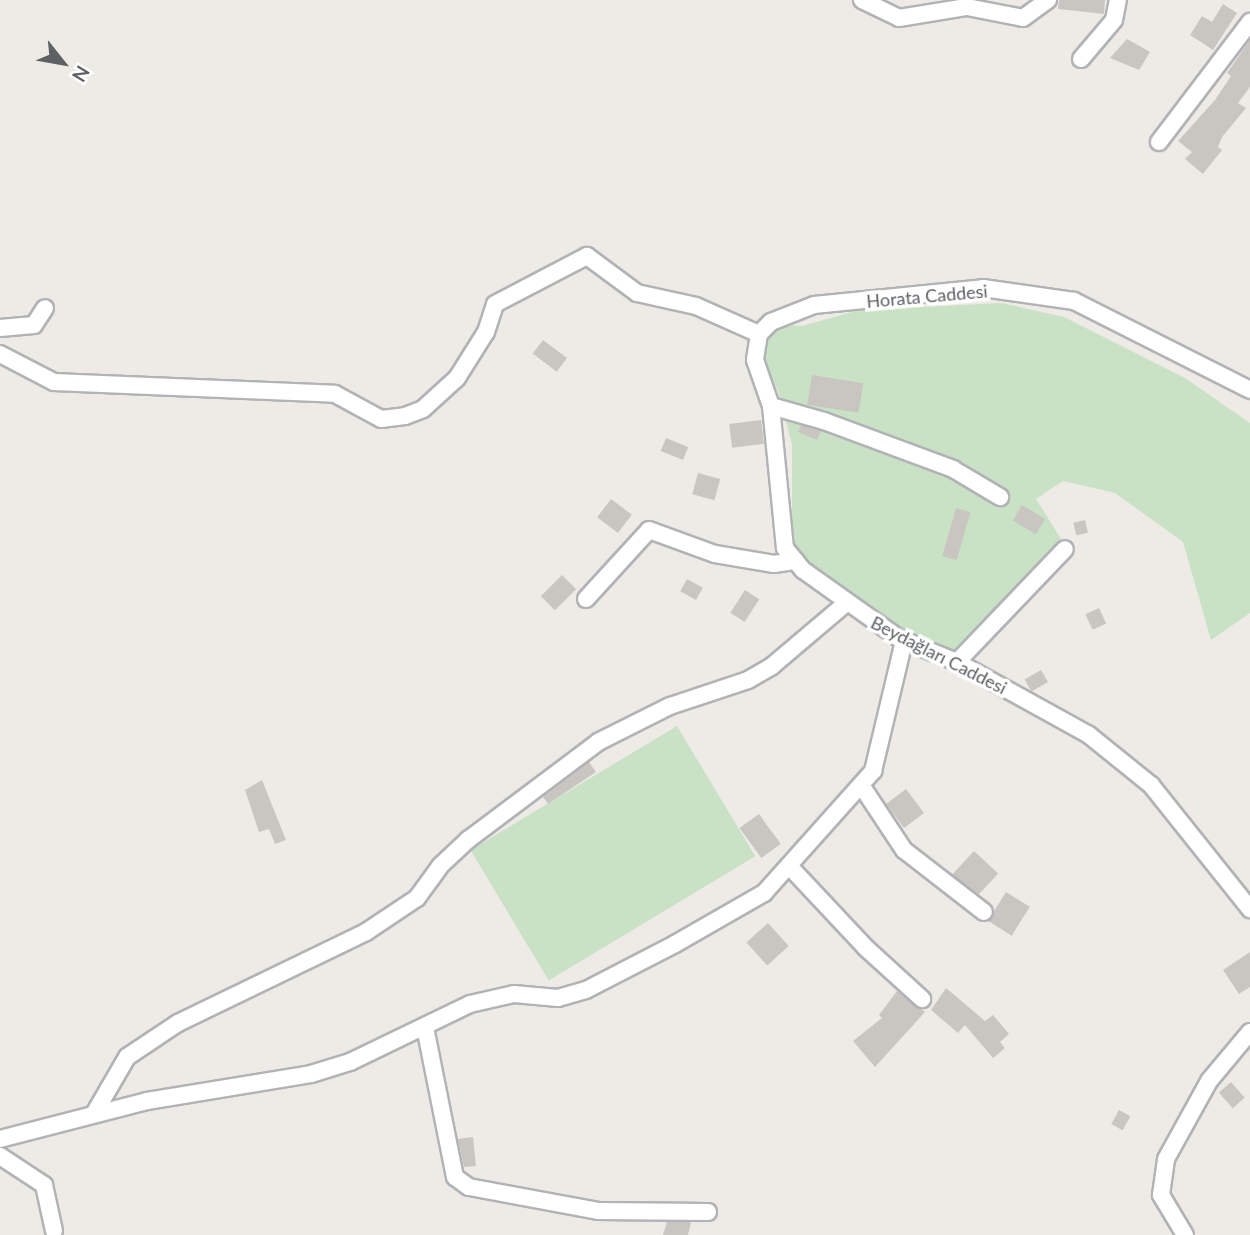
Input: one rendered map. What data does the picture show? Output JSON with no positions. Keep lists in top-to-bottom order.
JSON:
{
  "streets": {
    "street": ["Horata Caddesi", "Beydağları Caddesi"]
  },
  "crossings": [
    ["Horata Caddesi", "Beydağları Caddesi"]
  ],
  "north": "bottom right"
}
